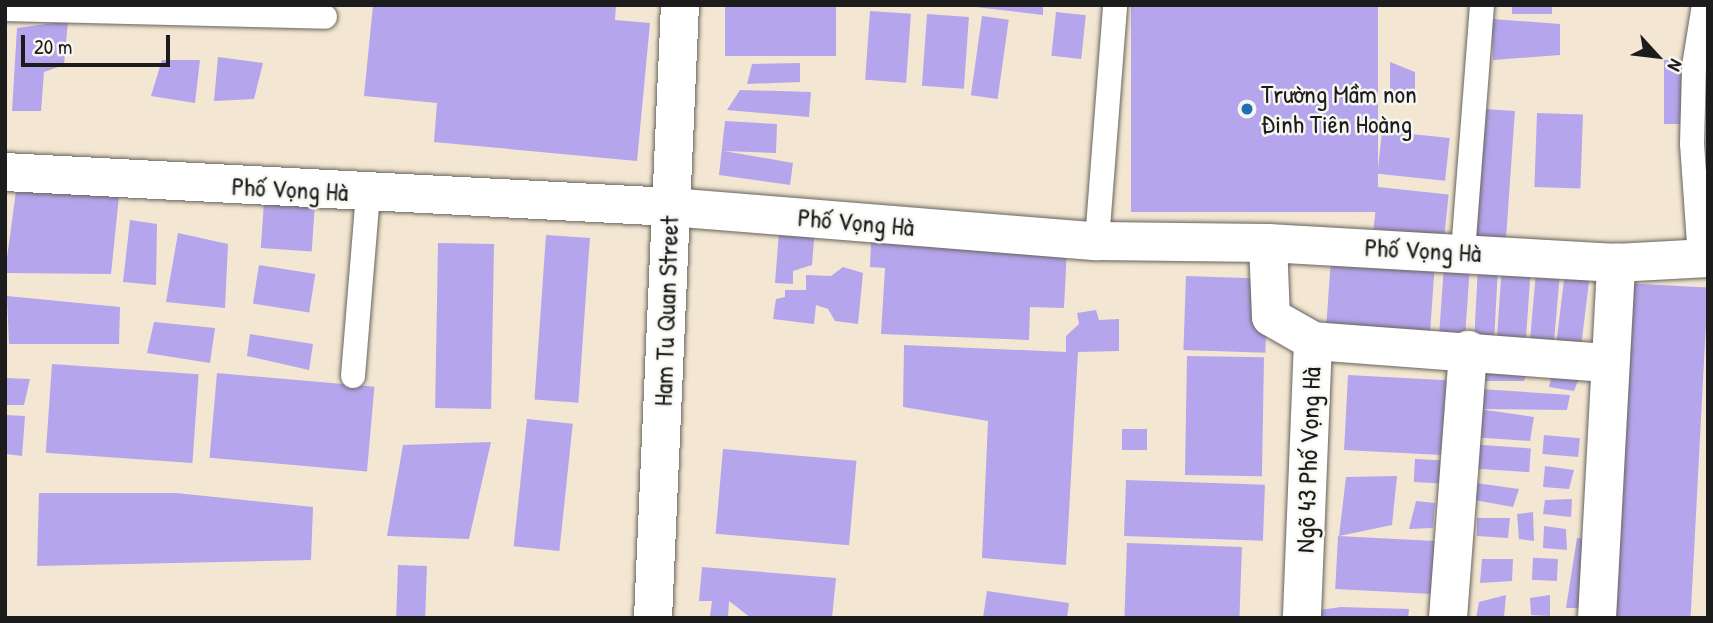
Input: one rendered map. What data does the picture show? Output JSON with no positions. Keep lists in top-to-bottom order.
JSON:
{
  "streets": {
    "street": ["Phố Vọng Hà", "Ham Tu Quan Street", "Ngõ 43 Phố Vọng Hà"]
  },
  "crossings": [
    ["Phố Vọng Hà", "Ham Tu Quan Street"],
    ["Phố Vọng Hà", "Ngõ 43 Phố Vọng Hà"]
  ],
  "places": ["Trường Mầm non Đinh Tiên Hoàng"],
  "scale_bar": "20 m",
  "north": "bottom right"
}
